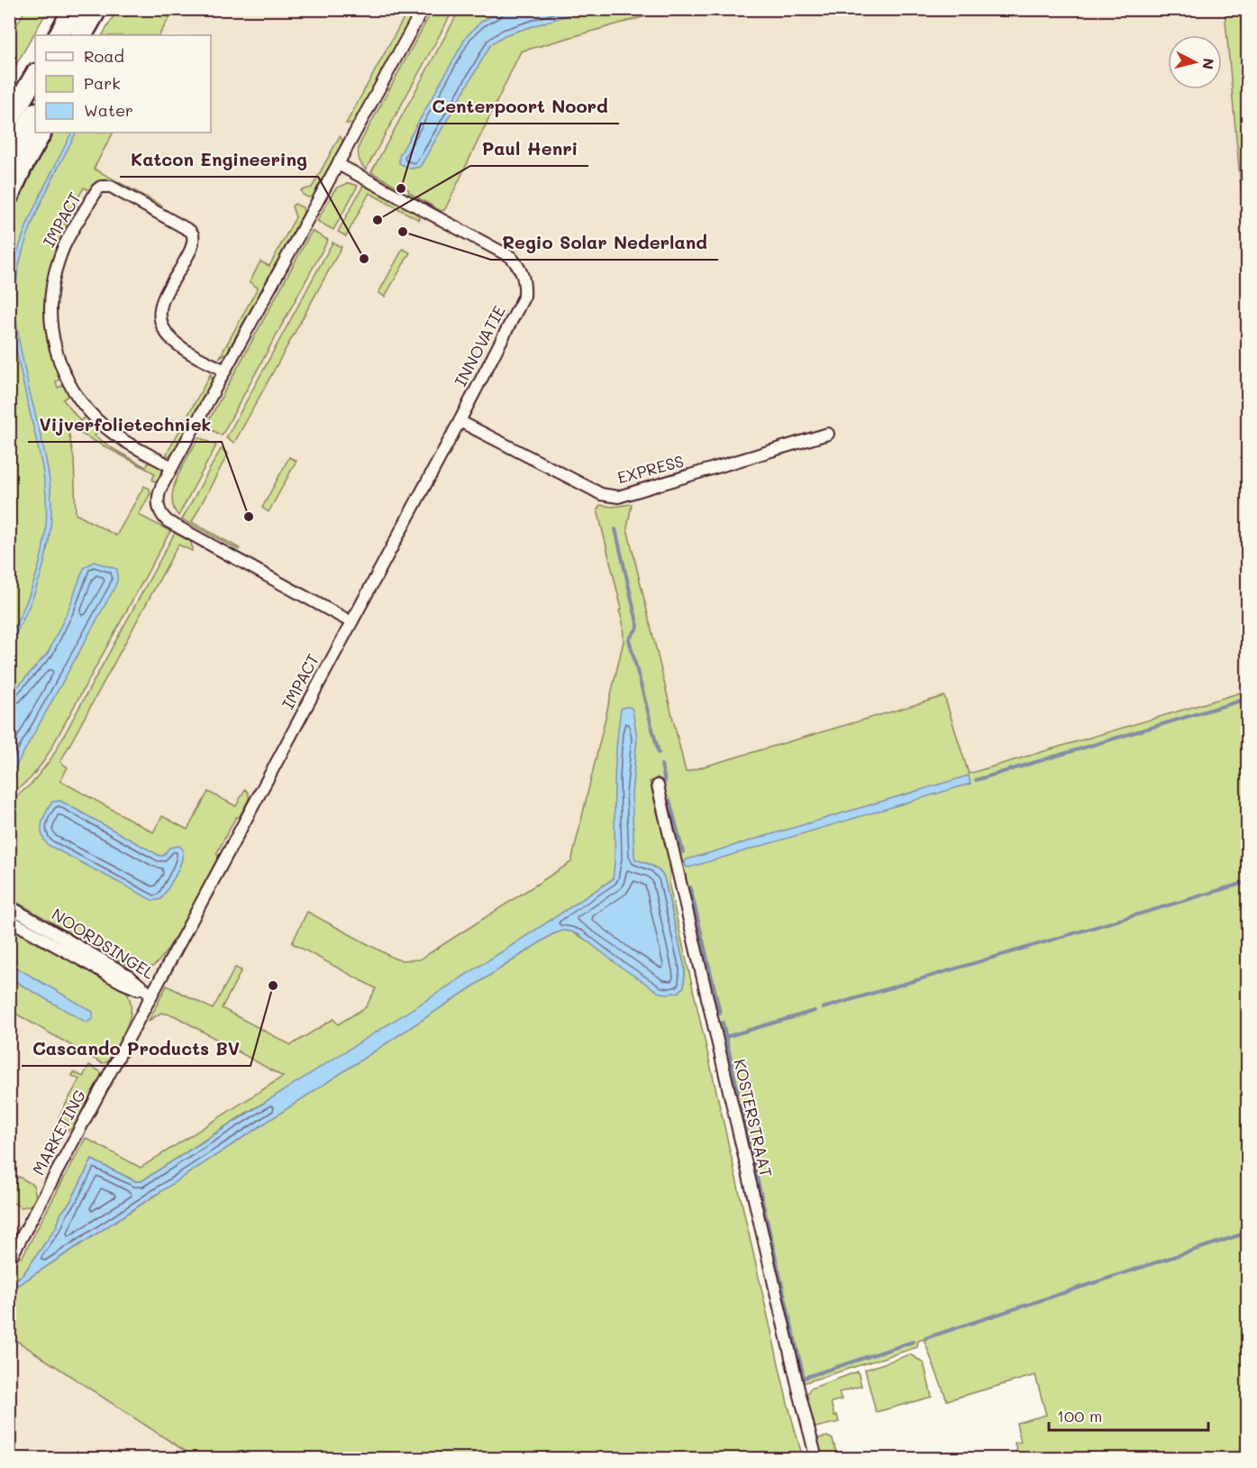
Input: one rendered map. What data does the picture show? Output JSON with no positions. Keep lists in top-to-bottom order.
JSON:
{
  "streets": {
    "street": [
      "IMPACT",
      "INNOVATIE",
      "EXPRESS",
      "NOORDSINGEL",
      "KOSTERSTRAAT",
      "MARKETING"
    ]
  },
  "crossings": [
    ["IMPACT", "INNOVATIE"],
    ["IMPACT", "NOORDSINGEL"],
    ["IMPACT", "MARKETING"],
    ["INNOVATIE", "EXPRESS"],
    ["NOORDSINGEL", "MARKETING"]
  ],
  "places": [
    "Centerpoort Noord",
    "Paul Henri",
    "Regio Solar Nederland",
    "Katcon Engineering",
    "Vijverfolietechniek",
    "Cascando Products BV"
  ],
  "legend": ["Road", "Park", "Water"],
  "scale_bar": "100 m",
  "north": "right"
}
